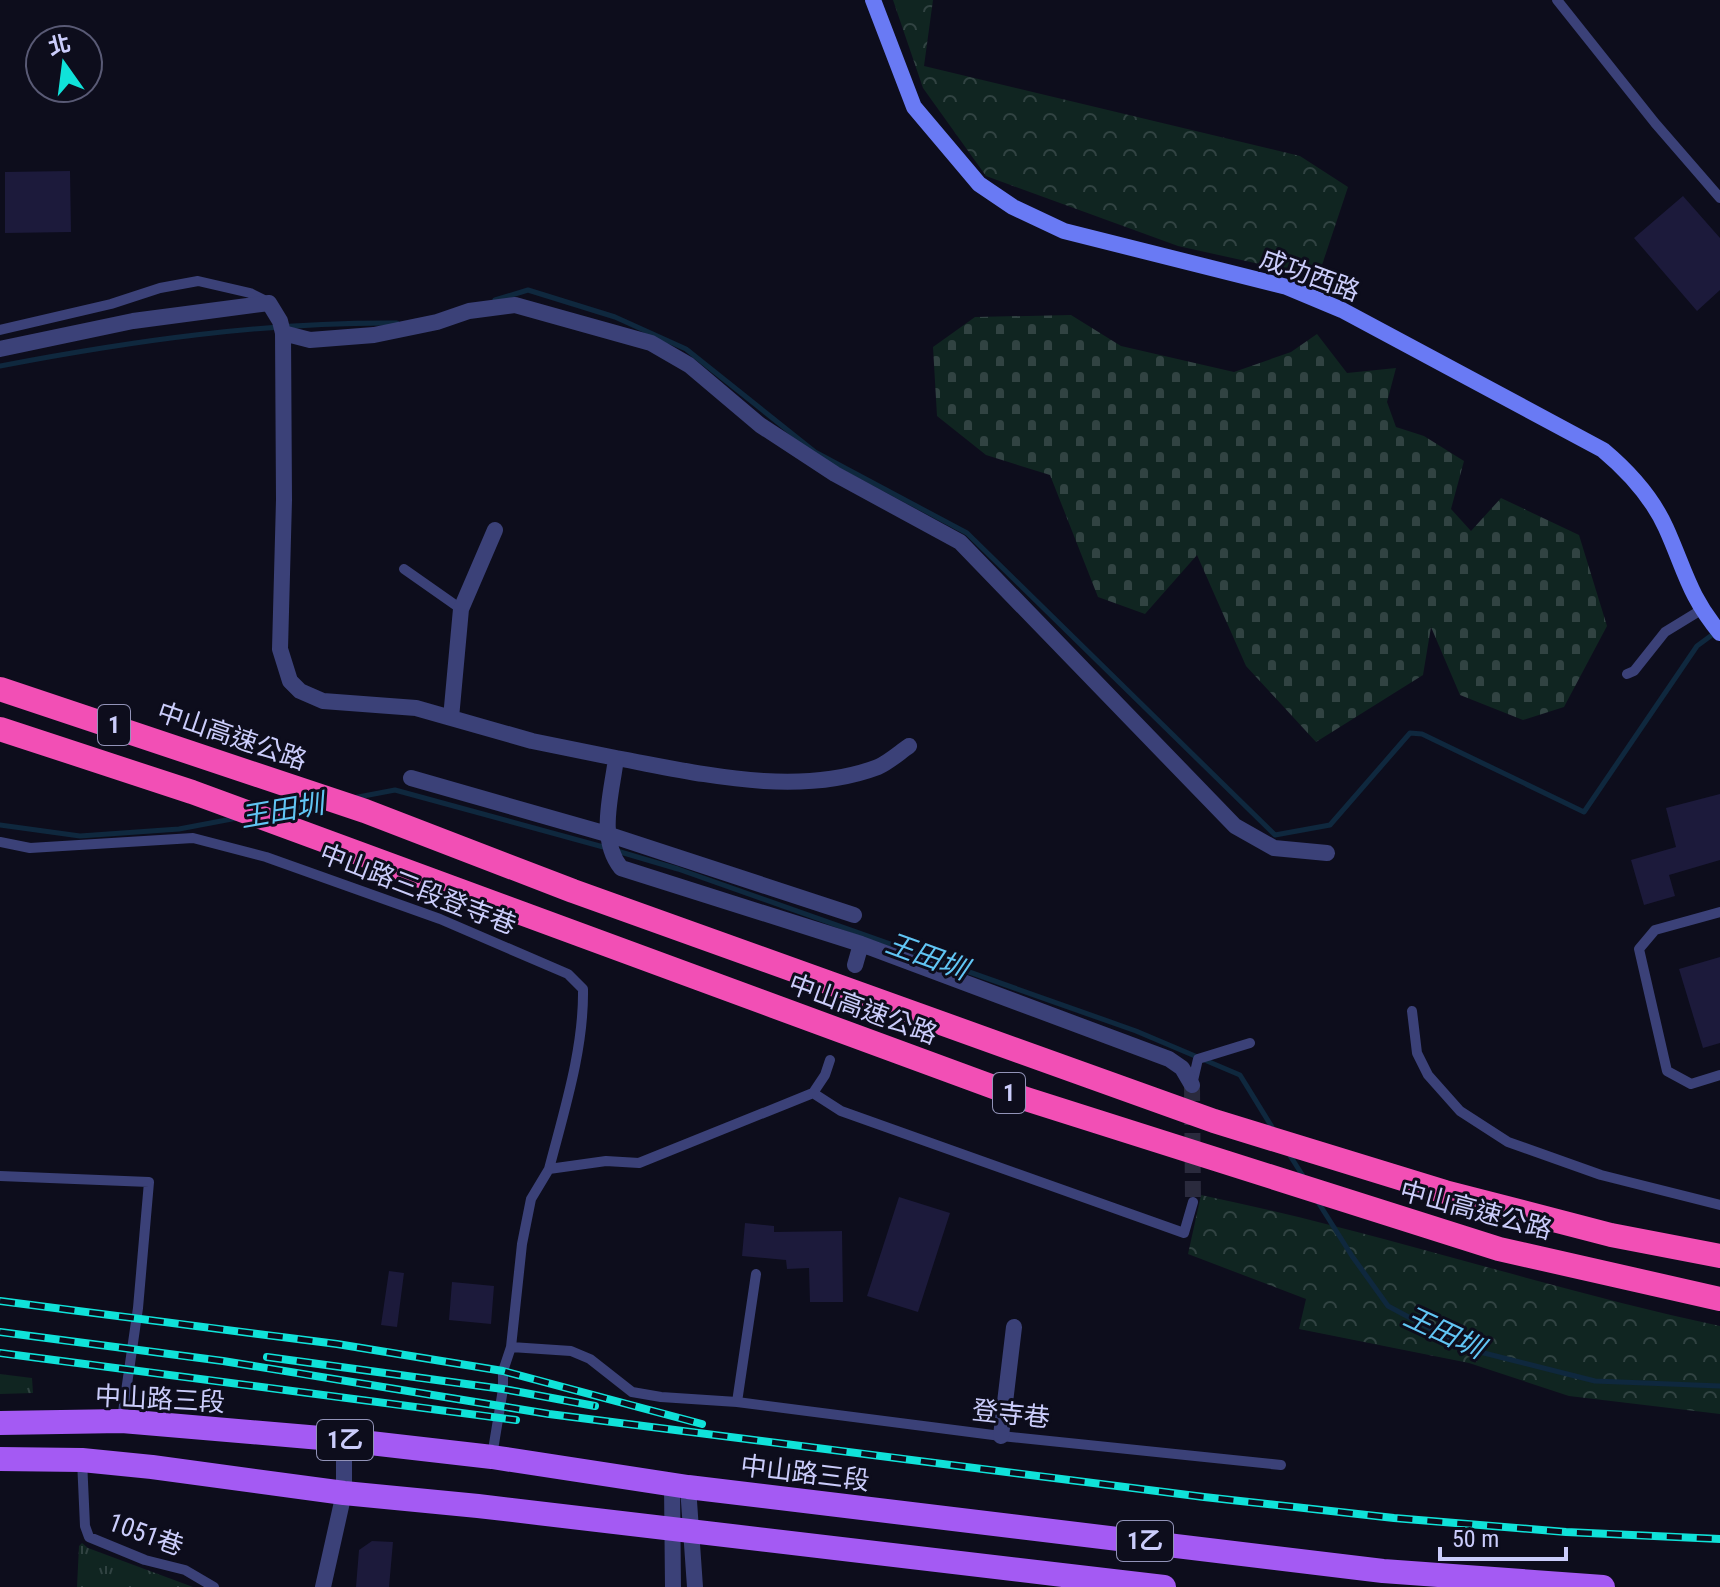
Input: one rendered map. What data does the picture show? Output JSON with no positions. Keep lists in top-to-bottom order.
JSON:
{
  "streets": {
    "highway": ["1", "中山高速公路"],
    "main road": ["中山路三段", "1乙"],
    "street": ["成功西路"],
    "lane": ["中山路三段登寺巷", "登寺巷", "1051巷"]
  },
  "crossings": [
    ["中山路三段登寺巷", "中山路三段"],
    ["中山路三段登寺巷", "登寺巷"],
    ["1乙", "1051巷"]
  ],
  "water": ["王田圳"],
  "scale_bar": "50 m",
  "north": "top"
}
